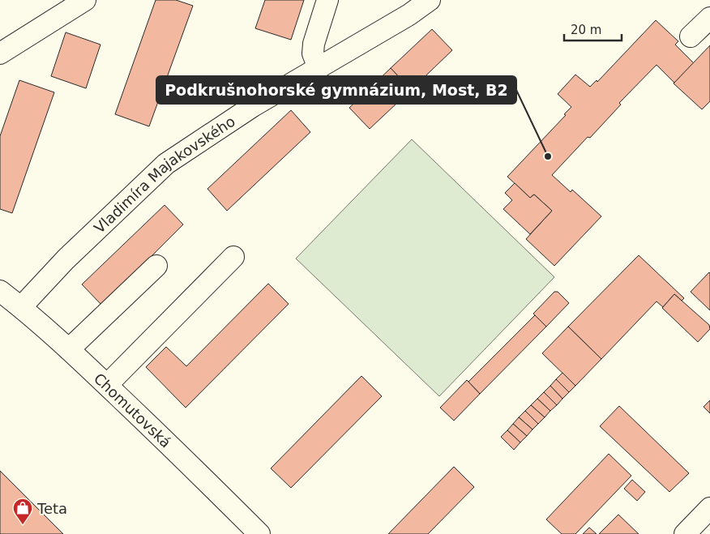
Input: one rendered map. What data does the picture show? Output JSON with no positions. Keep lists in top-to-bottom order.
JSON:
{
  "streets": {
    "street": ["Vladimíra Majakovského", "Chomutovská"]
  },
  "crossings": [
    ["Vladimíra Majakovského", "Chomutovská"]
  ],
  "places": {
    "other": ["Podkrušnohorské gymnázium, Most, B2"],
    "shop": ["Teta"]
  },
  "scale_bar": "20 m"
}
